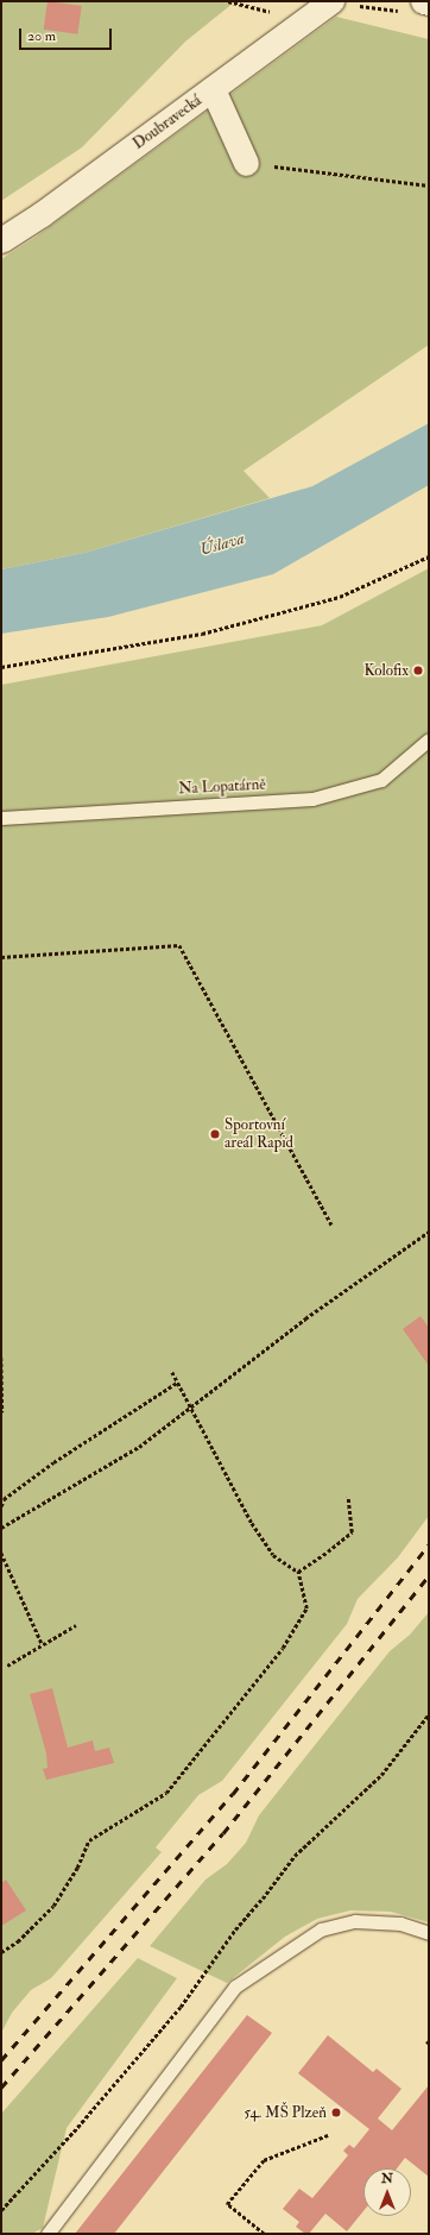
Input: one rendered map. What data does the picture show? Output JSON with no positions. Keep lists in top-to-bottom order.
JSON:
{
  "streets": {
    "street": ["Doubravecká"],
    "lane": ["Na Lopatárně"]
  },
  "water": ["Úslava"],
  "places": ["Kolofix", "Sportovní areál Rapid", "54. MŠ Plzeň"],
  "scale_bar": "20 m",
  "north": "top"
}
